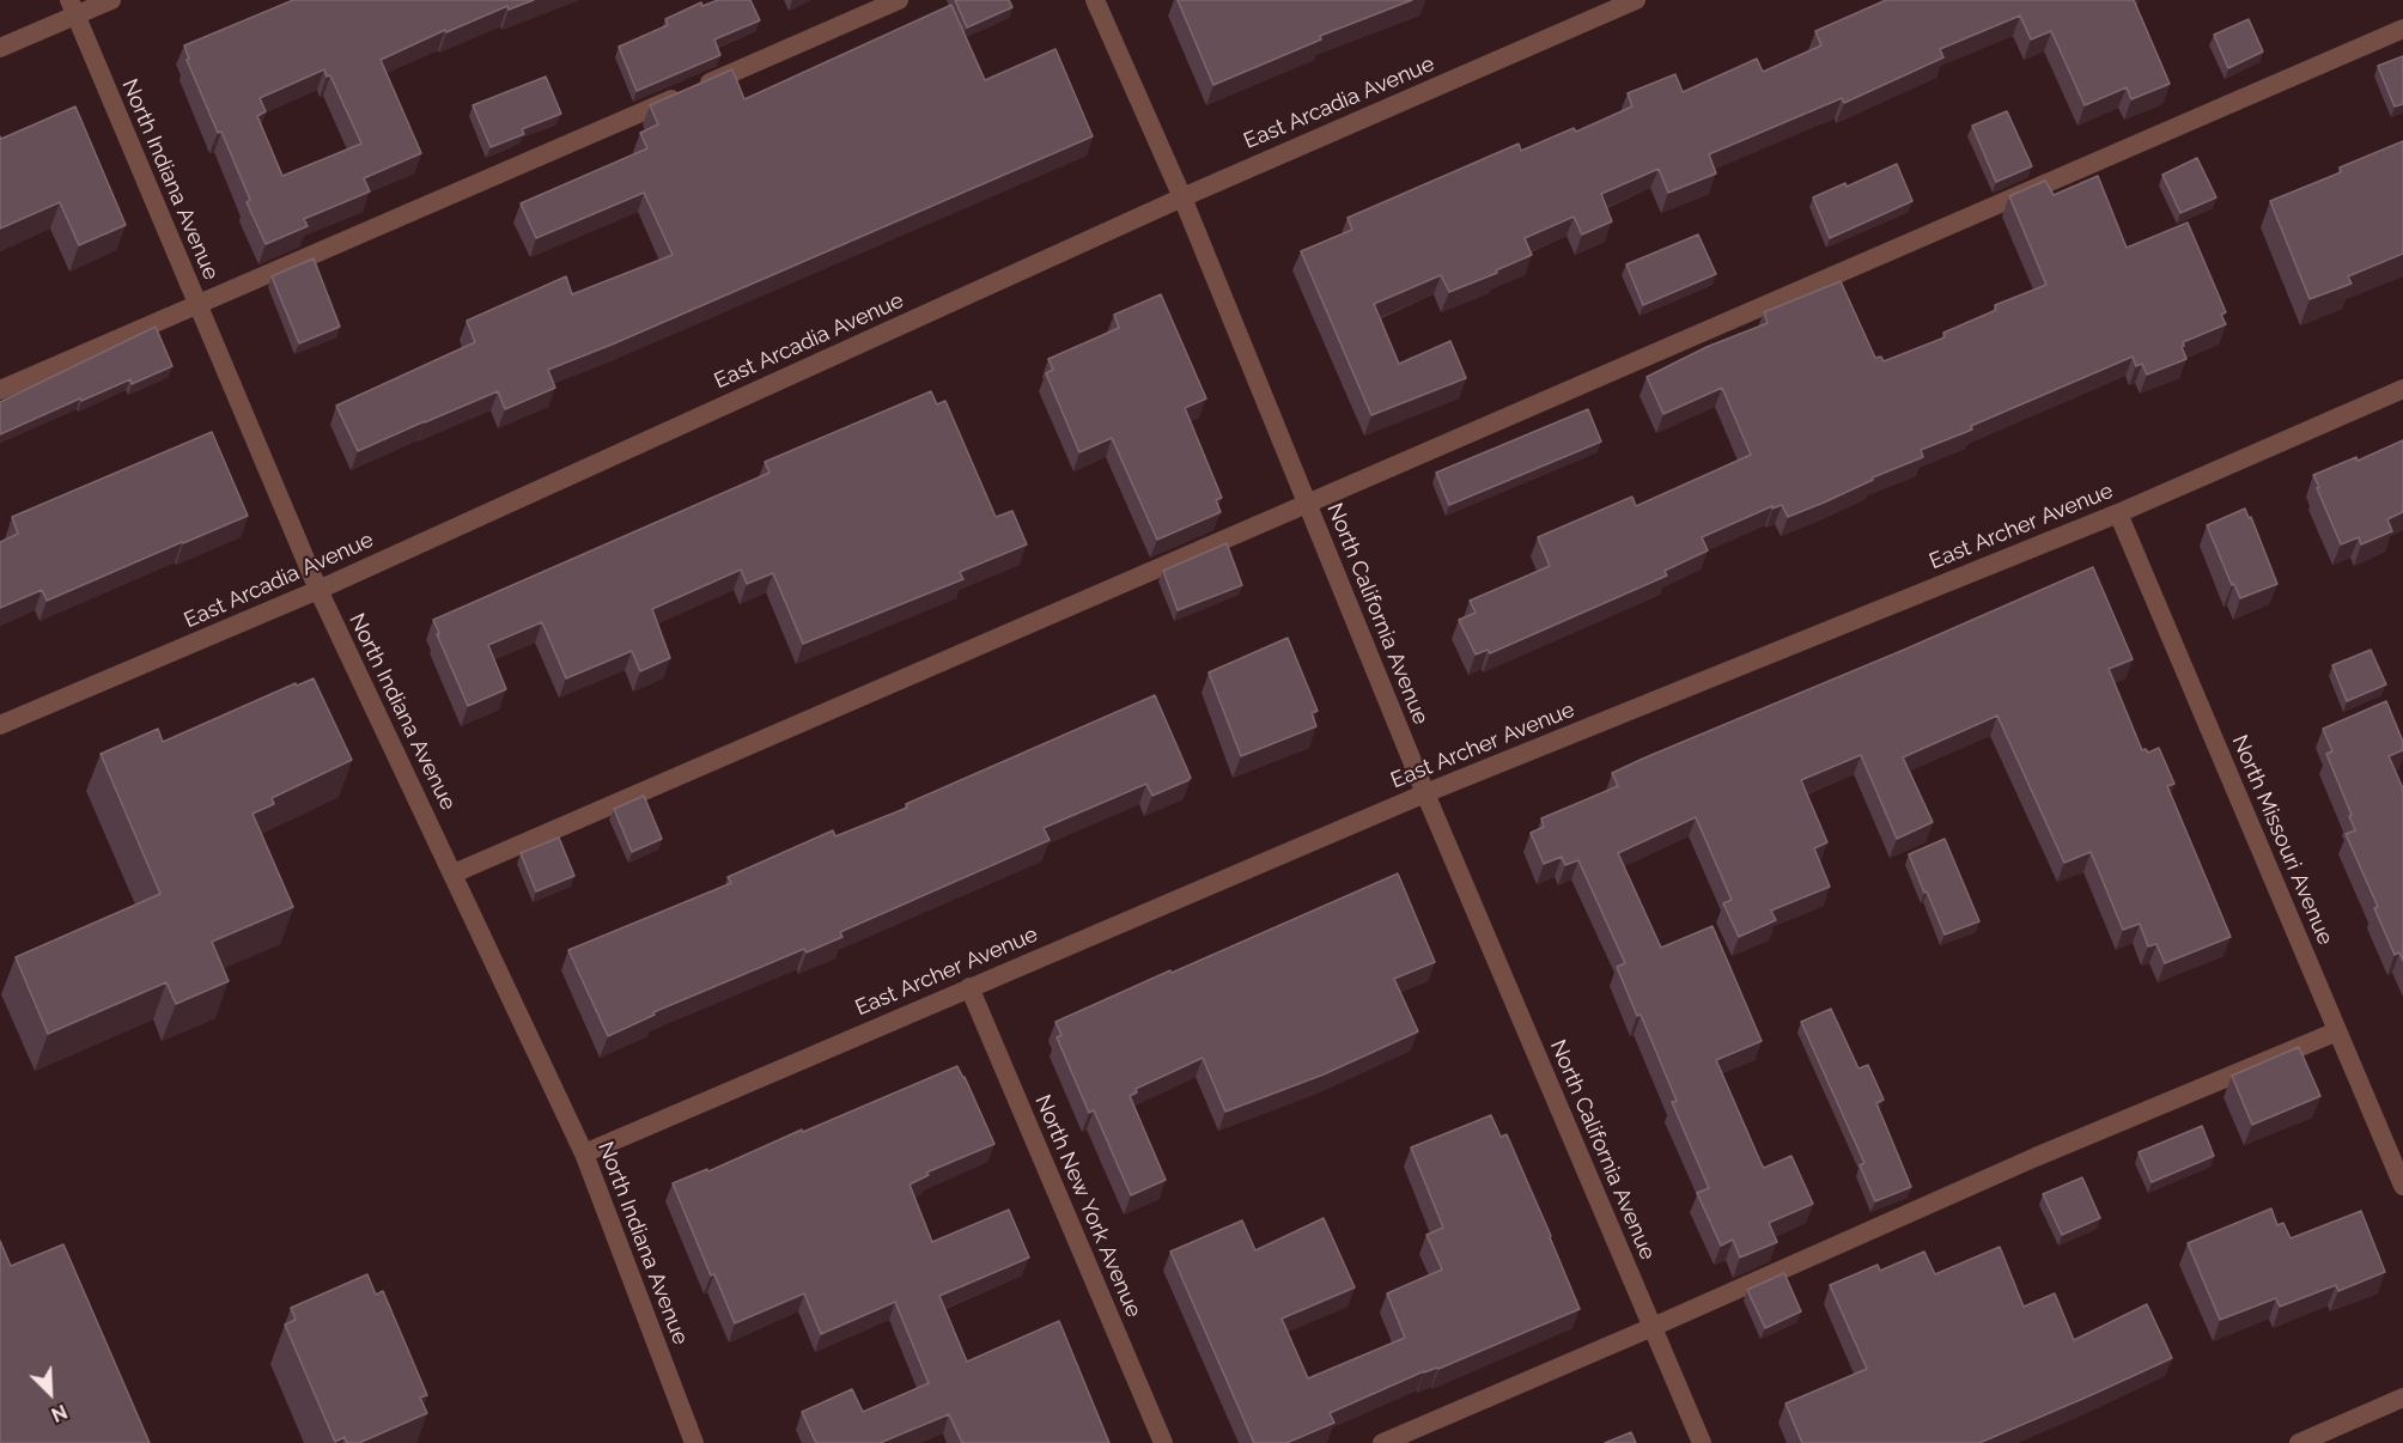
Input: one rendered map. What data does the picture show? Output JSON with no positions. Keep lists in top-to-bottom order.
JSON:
{
  "streets": {
    "street": [
      "East Arcadia Avenue",
      "North Indiana Avenue",
      "East Archer Avenue",
      "North California Avenue",
      "North Missouri Avenue",
      "North New York Avenue"
    ]
  },
  "crossings": [
    ["East Arcadia Avenue", "North Indiana Avenue"],
    ["East Arcadia Avenue", "North California Avenue"],
    ["North Indiana Avenue", "East Archer Avenue"],
    ["East Archer Avenue", "North California Avenue"],
    ["East Archer Avenue", "North Missouri Avenue"],
    ["East Archer Avenue", "North New York Avenue"]
  ],
  "north": "bottom right"
}
